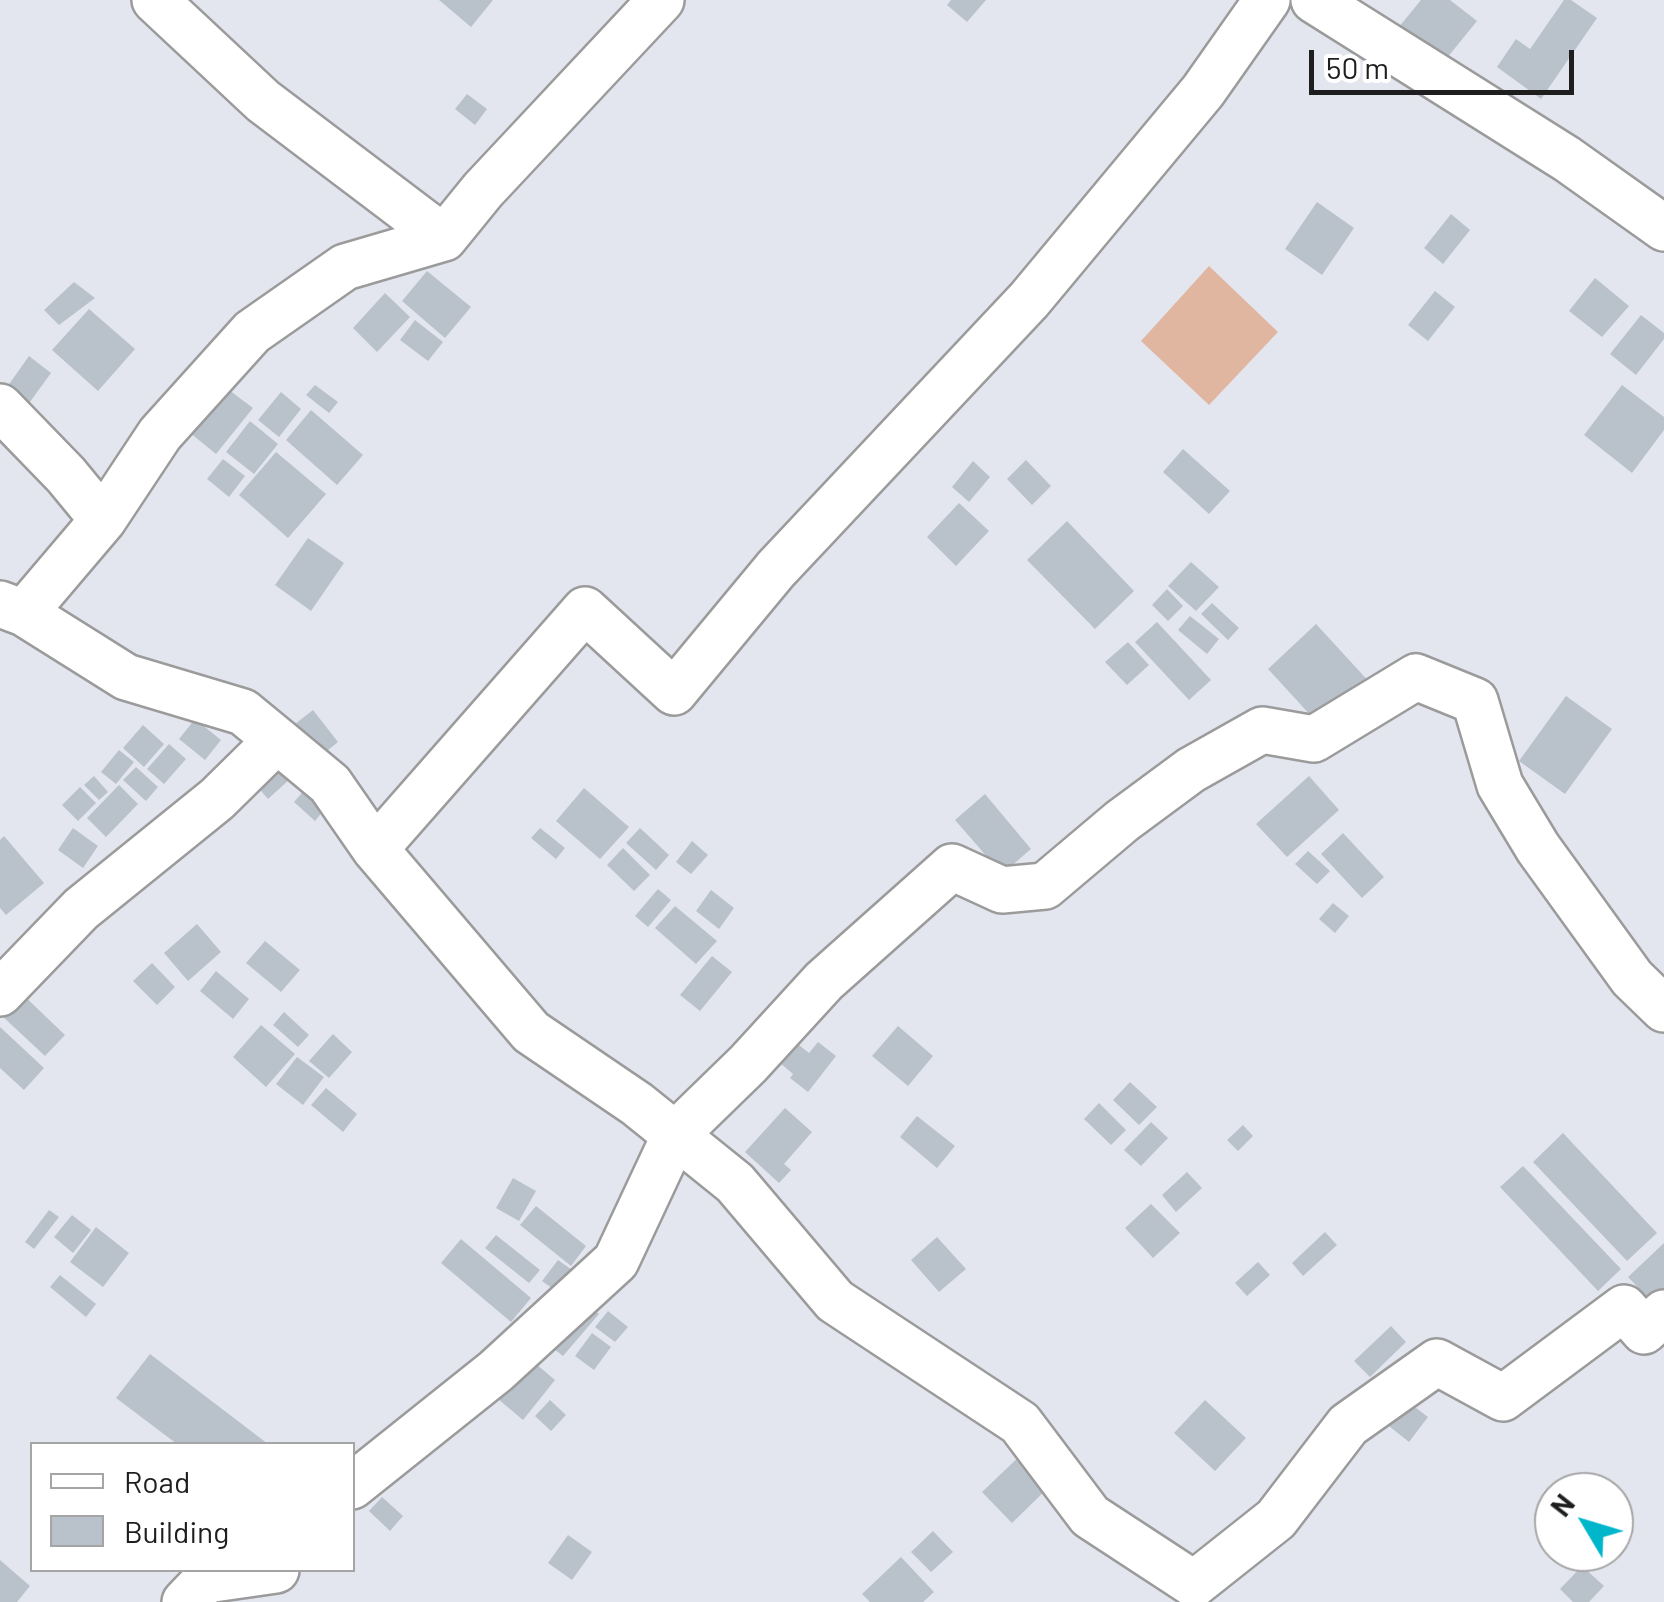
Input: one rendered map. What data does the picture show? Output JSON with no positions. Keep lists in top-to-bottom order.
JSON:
{
  "legend": ["Road", "Building"],
  "scale_bar": "50 m",
  "north": "top left"
}
